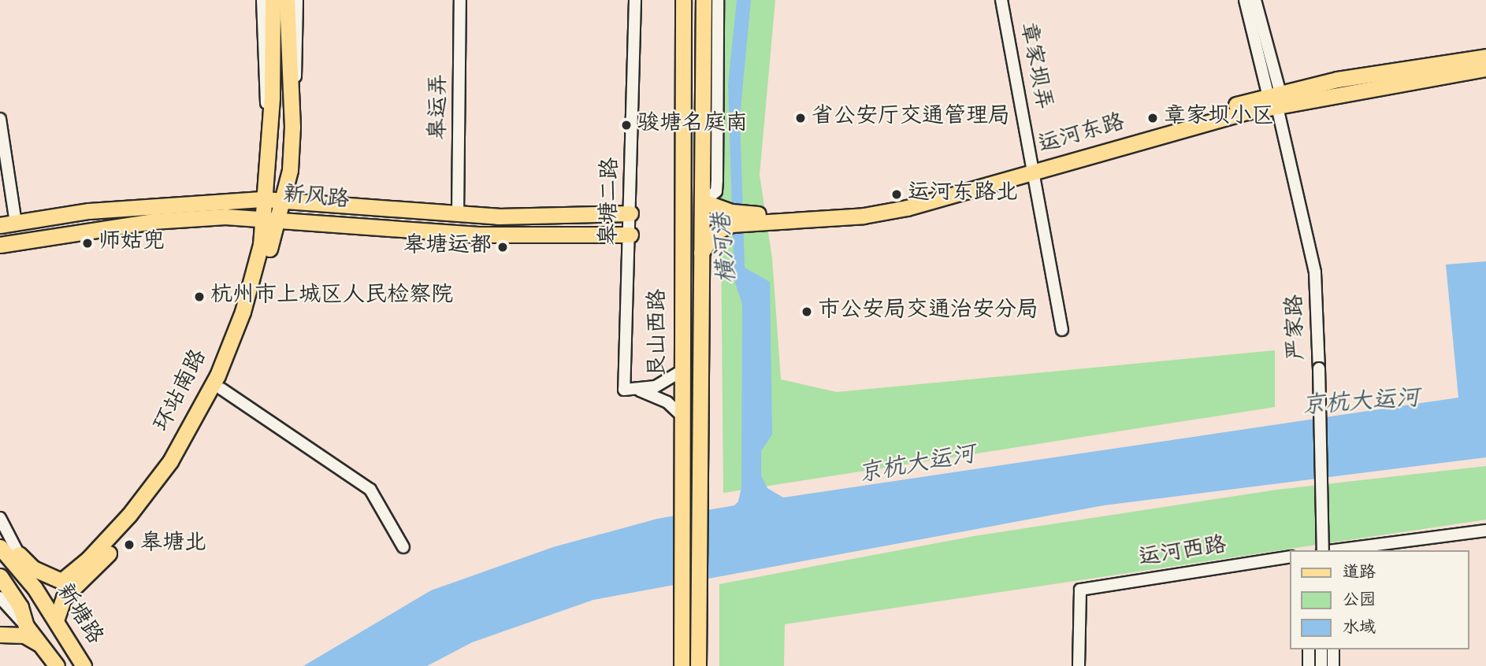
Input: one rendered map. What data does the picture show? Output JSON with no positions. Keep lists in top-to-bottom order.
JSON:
{
  "streets": {
    "main road": [
      "运河东路",
      "新风路",
      "艮山西路",
      "环站南路",
      "新塘路"
    ],
    "street": [
      "章家坝弄",
      "皋运弄",
      "皋塘二路",
      "严家路",
      "运河西路"
    ]
  },
  "crossings": [
    ["章家坝弄", "运河东路"],
    ["皋运弄", "新风路"],
    ["运河东路", "严家路"],
    ["运河东路", "艮山西路"],
    ["新风路", "皋塘二路"],
    ["新风路", "环站南路"],
    ["环站南路", "新塘路"]
  ],
  "water": ["横河港", "京杭大运河"],
  "places": [
    "省公安厅交通管理局",
    "章家坝小区",
    "骏塘名庭南",
    "运河东路北",
    "师姑兜",
    "皋塘运都",
    "杭州市上城区人民检察院",
    "市公安局交通治安分局",
    "皋塘北"
  ],
  "legend": ["道路", "公园", "水域"]
}
